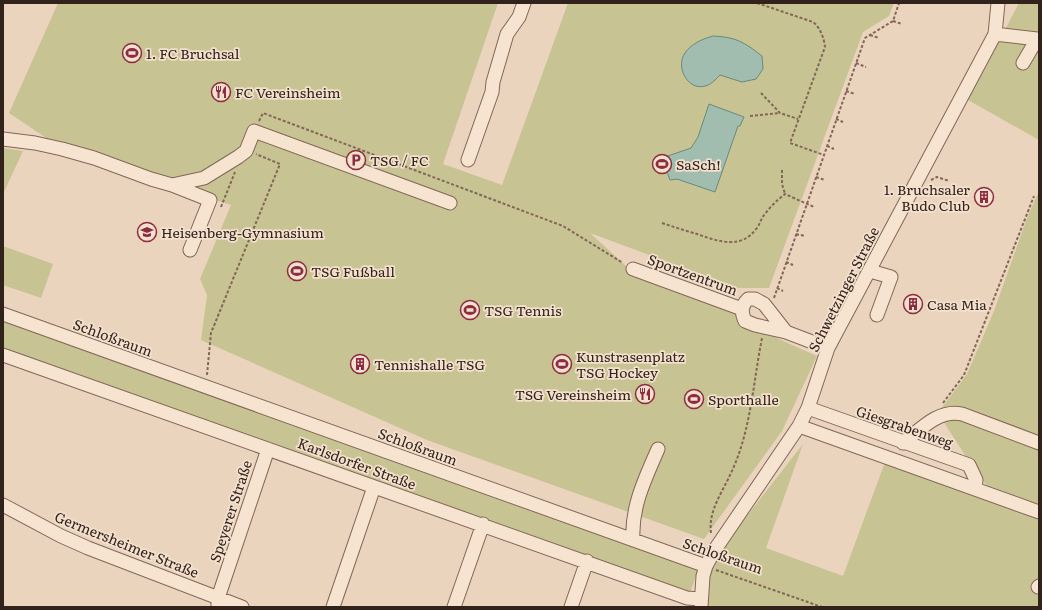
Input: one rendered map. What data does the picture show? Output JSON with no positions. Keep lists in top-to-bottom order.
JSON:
{
  "streets": {
    "street": [
      "Sportzentrum",
      "Schwetzinger Straße",
      "Schloßraum",
      "Giesgrabenweg",
      "Karlsdorfer Straße",
      "Speyerer Straße",
      "Germersheimer Straße"
    ]
  },
  "crossings": [
    ["Sportzentrum", "Schwetzinger Straße"],
    ["Schwetzinger Straße", "Schloßraum"],
    ["Schwetzinger Straße", "Giesgrabenweg"],
    ["Schwetzinger Straße", "Karlsdorfer Straße"],
    ["Karlsdorfer Straße", "Speyerer Straße"],
    ["Speyerer Straße", "Germersheimer Straße"]
  ],
  "places": {
    "sports": [
      "1. FC Bruchsal",
      "SaSch!",
      "TSG Fußball",
      "TSG Tennis",
      "Kunstrasenplatz TSG Hockey",
      "Sporthalle"
    ],
    "restaurant": ["FC Vereinsheim", "TSG Vereinsheim"],
    "parking": ["TSG / FC"],
    "building": ["1. Bruchsaler Budo Club", "Casa Mia", "Tennishalle TSG"],
    "school or university": ["Heisenberg-Gymnasium"]
  }
}
